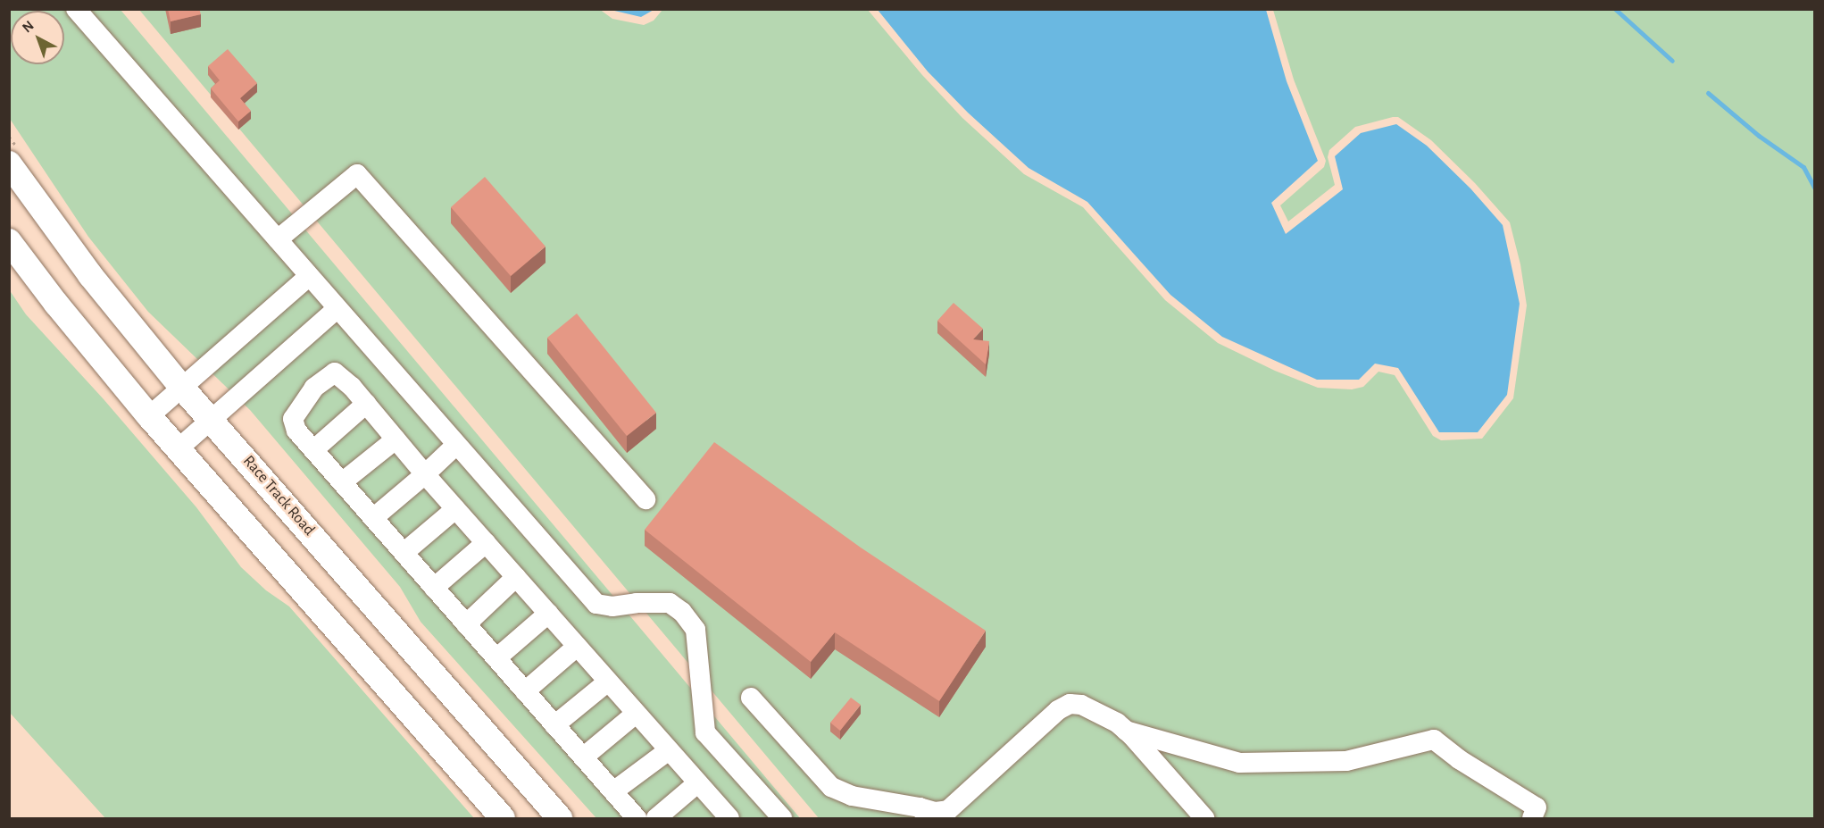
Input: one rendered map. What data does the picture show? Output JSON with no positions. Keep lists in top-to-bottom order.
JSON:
{
  "streets": {
    "main road": ["Race Track Road"]
  },
  "north": "top left"
}
